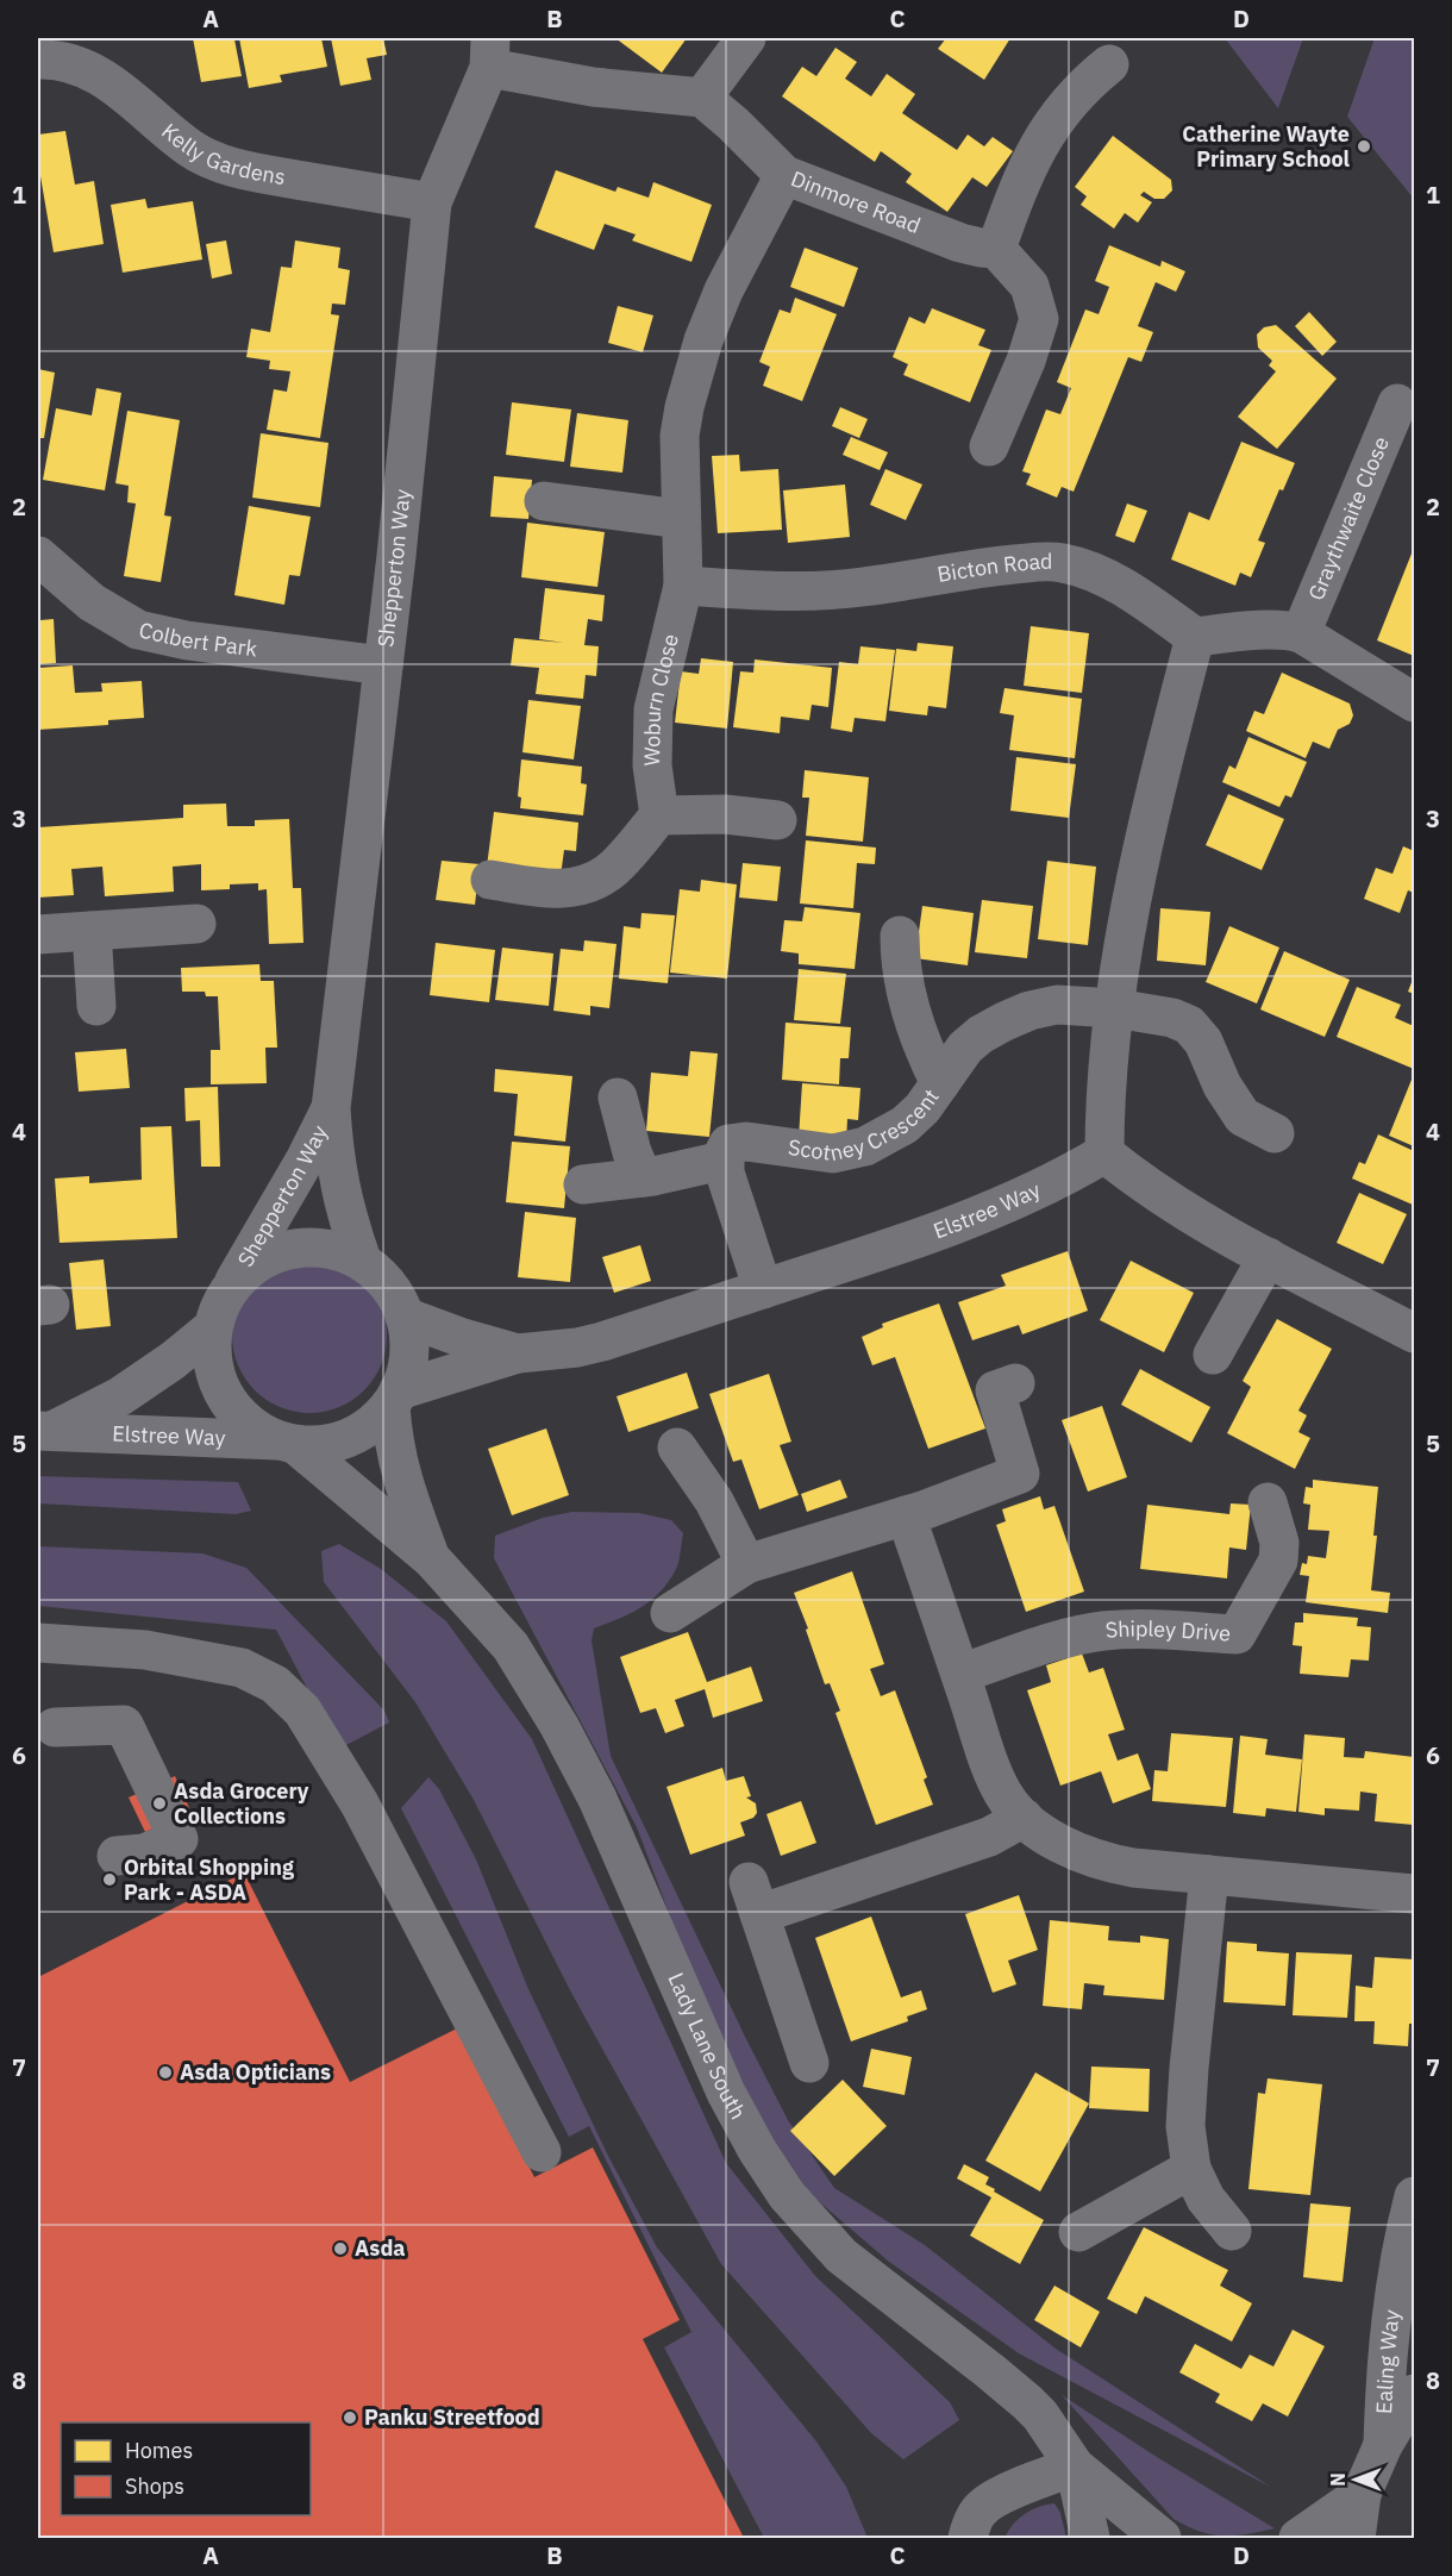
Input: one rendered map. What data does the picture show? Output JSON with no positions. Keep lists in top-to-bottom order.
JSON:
{
  "streets": {
    "main road": ["Elstree Way", "Lady Lane South"],
    "street": [
      "Kelly Gardens",
      "Dinmore Road",
      "Graythwaite Close",
      "Shepperton Way",
      "Bicton Road",
      "Colbert Park",
      "Woburn Close",
      "Scotney Crescent",
      "Shipley Drive",
      "Ealing Way"
    ]
  },
  "crossings": [
    ["Kelly Gardens", "Shepperton Way"],
    ["Shepperton Way", "Colbert Park"],
    ["Shepperton Way", "Elstree Way"],
    ["Shepperton Way", "Lady Lane South"],
    ["Bicton Road", "Woburn Close"],
    ["Elstree Way", "Lady Lane South"]
  ],
  "places": [
    "Catherine Wayte Primary School",
    "Asda Grocery Collections",
    "Orbital Shopping Park - ASDA",
    "Asda Opticians",
    "Asda",
    "Panku Streetfood"
  ],
  "legend": ["Homes", "Shops"],
  "north": "left",
  "grid": {
    "columns": [
      "A",
      "B",
      "C",
      "D"
    ],
    "rows": [
      "1",
      "2",
      "3",
      "4",
      "5",
      "6",
      "7",
      "8"
    ]
  }
}
